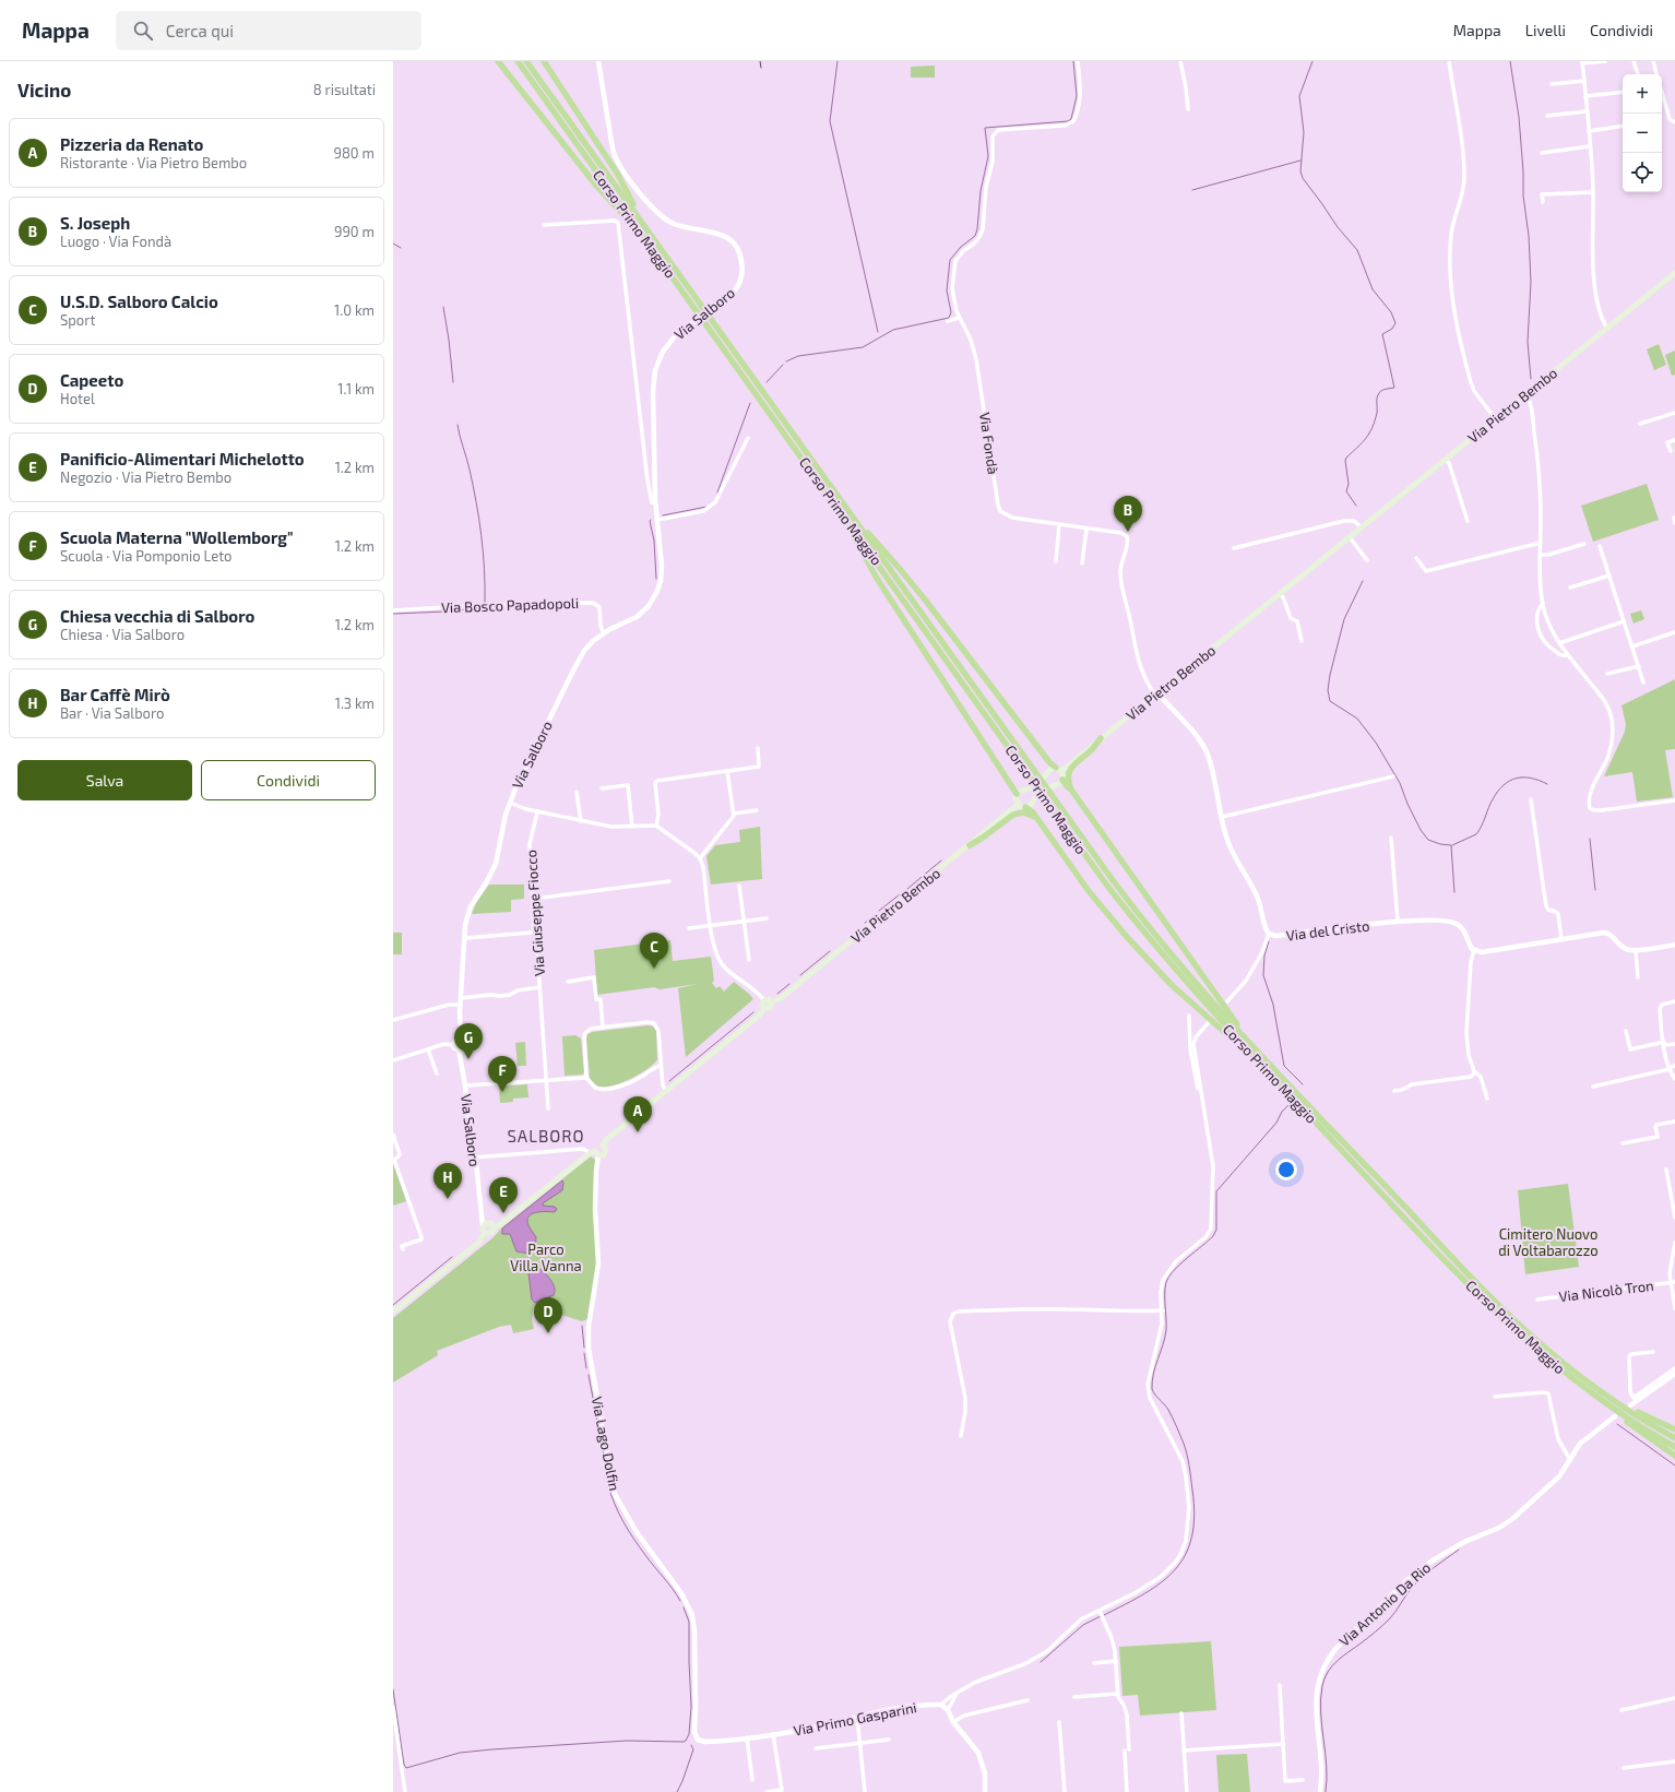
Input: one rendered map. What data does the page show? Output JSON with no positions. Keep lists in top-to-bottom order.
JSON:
{
  "streets": {
    "highway": ["Corso Primo Maggio"],
    "main road": ["Via Pietro Bembo"],
    "street": [
      "Via Salboro",
      "Via Fondà",
      "Via Bosco Papadopoli",
      "Via Giuseppe Fiocco",
      "Via del Cristo",
      "Via Nicolò Tron",
      "Via Lago Dolfin",
      "Via Antonio Da Rio",
      "Via Primo Gasparini"
    ]
  },
  "crossings": [
    ["Via Salboro", "Via Bosco Papadopoli"],
    ["Via Pietro Bembo", "Via Fondà"],
    ["Via Pietro Bembo", "Via del Cristo"],
    ["Via Pietro Bembo", "Via Lago Dolfin"],
    ["Via Fondà", "Via del Cristo"],
    ["Via Lago Dolfin", "Via Primo Gasparini"]
  ],
  "districts": ["SALBORO"],
  "parks": ["Cimitero Nuovo di Voltabarozzo", "Parco Villa Vanna"],
  "page": {
    "header": "Mappa",
    "search": "Cerca qui",
    "nav": ["Mappa", "Livelli", "Condividi"],
    "heading": ["Vicino", "8 risultati"],
    "map_buttons": ["+", "−"],
    "list": [
      {
        "mark": "A",
        "name": "Pizzeria da Renato",
        "note": "Ristorante · Via Pietro Bembo",
        "value": "980 m"
      },
      {
        "mark": "B",
        "name": "S. Joseph",
        "note": "Luogo · Via Fondà",
        "value": "990 m"
      },
      {
        "mark": "C",
        "name": "U.S.D. Salboro Calcio",
        "note": "Sport",
        "value": "1.0 km"
      },
      {
        "mark": "D",
        "name": "Capeeto",
        "note": "Hotel",
        "value": "1.1 km"
      },
      {
        "mark": "E",
        "name": "Panificio-Alimentari Michelotto",
        "note": "Negozio · Via Pietro Bembo",
        "value": "1.2 km"
      },
      {
        "mark": "F",
        "name": "Scuola Materna \"Wollemborg\"",
        "note": "Scuola · Via Pomponio Leto",
        "value": "1.2 km"
      },
      {
        "mark": "G",
        "name": "Chiesa vecchia di Salboro",
        "note": "Chiesa · Via Salboro",
        "value": "1.2 km"
      },
      {
        "mark": "H",
        "name": "Bar Caffè Mirò",
        "note": "Bar · Via Salboro",
        "value": "1.3 km"
      }
    ],
    "pins": [
      "B",
      "C",
      "G",
      "F",
      "A",
      "H",
      "E",
      "D"
    ],
    "buttons": ["Salva", "Condividi"]
  }
}
